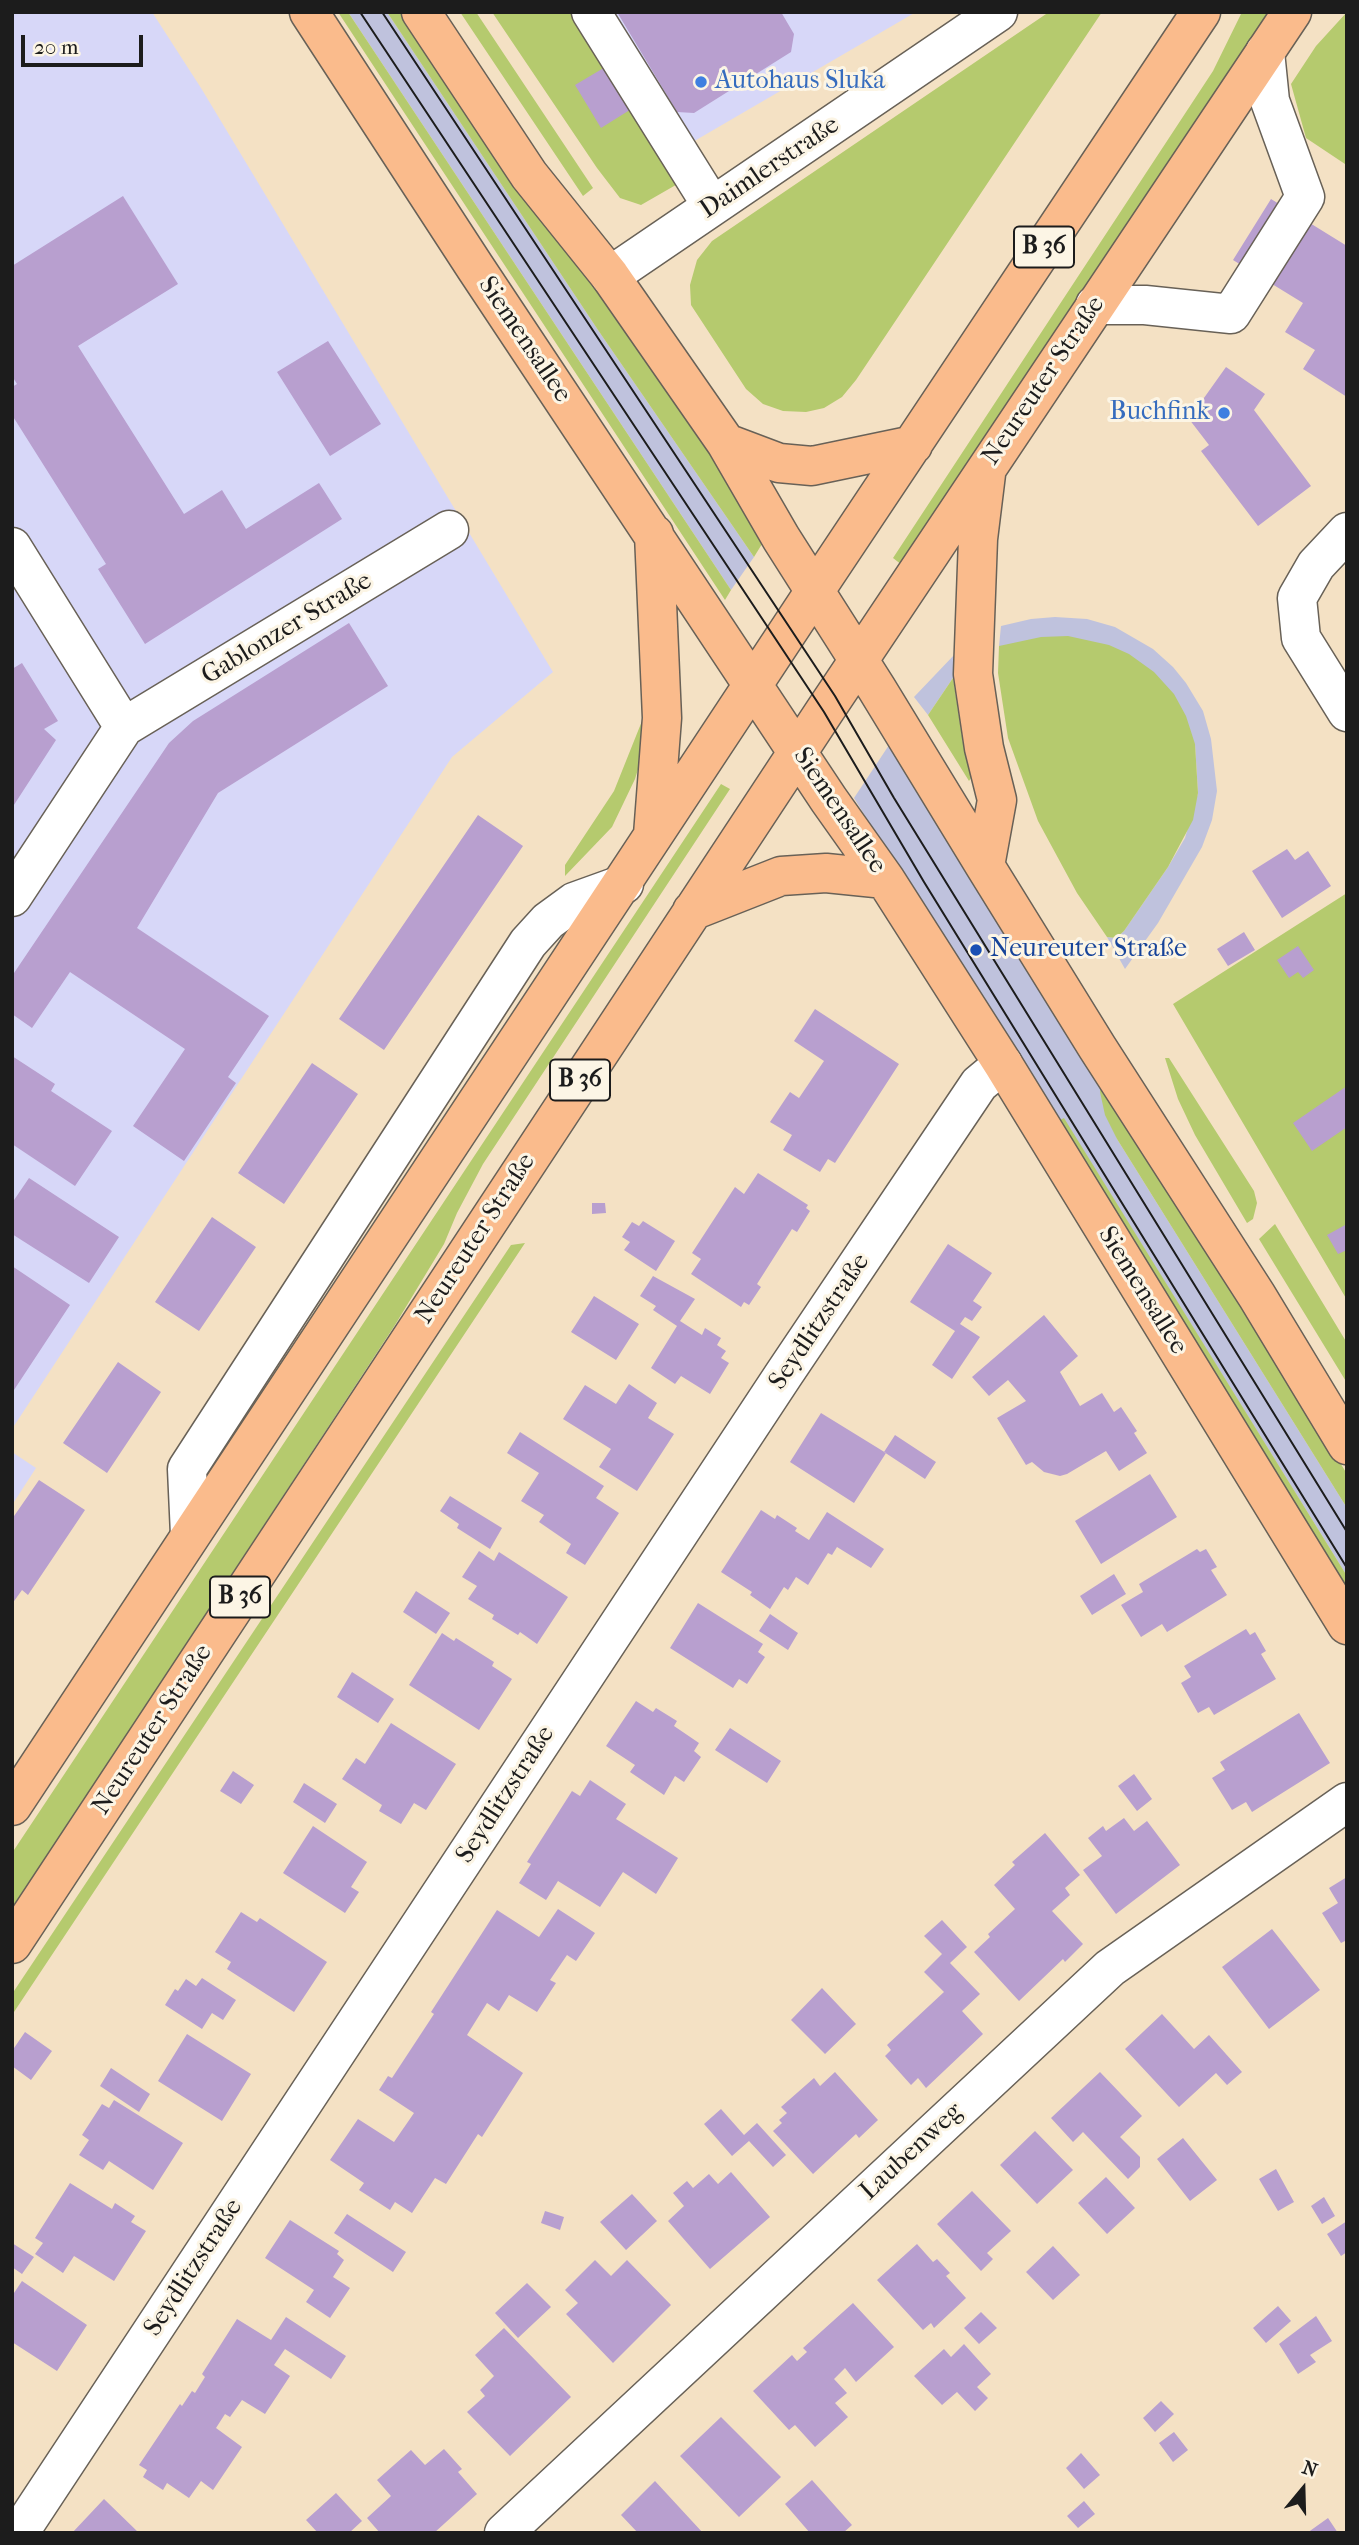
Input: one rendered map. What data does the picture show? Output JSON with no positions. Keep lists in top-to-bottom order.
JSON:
{
  "streets": {
    "main road": ["B 36", "Siemensallee", "Neureuter Straße"],
    "street": [
      "Daimlerstraße",
      "Gablonzer Straße",
      "Seydlitzstraße",
      "Laubenweg"
    ]
  },
  "crossings": [
    ["Siemensallee", "Neureuter Straße"],
    ["Siemensallee", "Seydlitzstraße"]
  ],
  "places": ["Autohaus Sluka", "Buchfink", "Neureuter Straße"],
  "scale_bar": "20 m",
  "north": "top"
}
